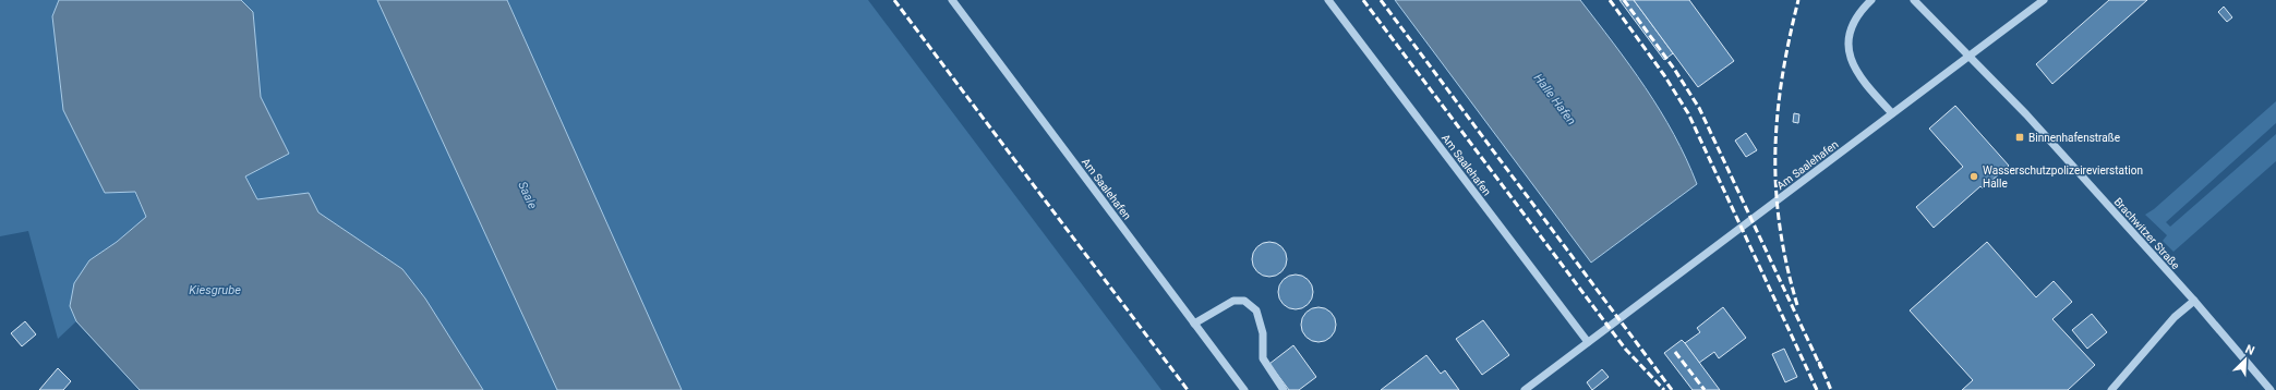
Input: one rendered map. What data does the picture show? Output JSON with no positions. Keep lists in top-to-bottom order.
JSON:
{
  "streets": {
    "street": ["Am Saalehafen", "Brachwitzer Straße"]
  },
  "water": ["Halle Hafen", "Saale", "Kiesgrube"],
  "places": {
    "transit": ["Binnenhafenstraße"],
    "other": ["Wasserschutzpolizeirevierstation Halle"]
  },
  "north": "top right"
}
